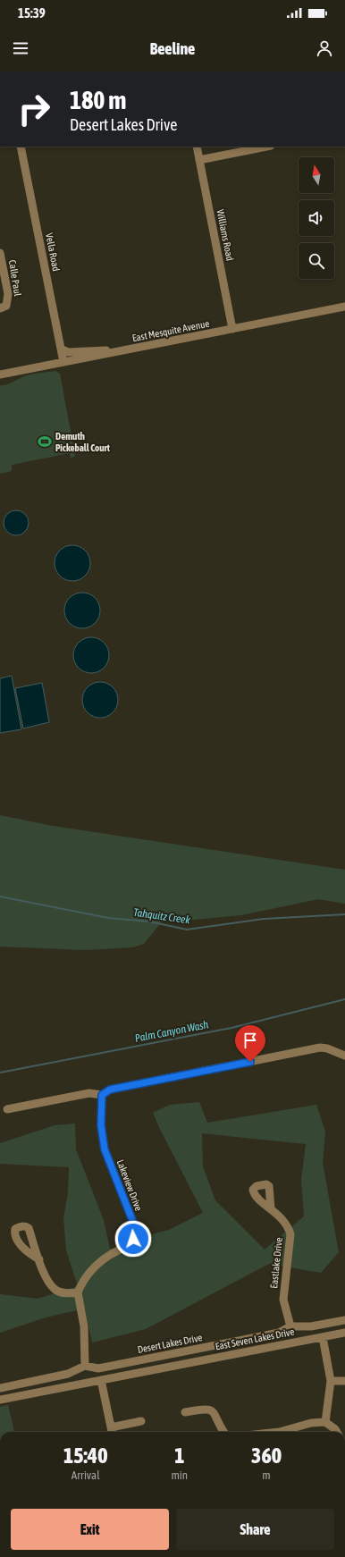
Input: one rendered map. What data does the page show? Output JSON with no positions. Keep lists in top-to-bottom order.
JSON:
{
  "streets": {
    "street": [
      "Williams Road",
      "Vella Road",
      "Calle Paul",
      "East Mesquite Avenue",
      "Lakeview Drive",
      "Eastlake Drive",
      "East Seven Lakes Drive",
      "Desert Lakes Drive"
    ]
  },
  "crossings": [
    ["Williams Road", "East Mesquite Avenue"],
    ["Vella Road", "East Mesquite Avenue"],
    ["Eastlake Drive", "Desert Lakes Drive"]
  ],
  "water": ["Tahquitz Creek", "Palm Canyon Wash"],
  "places": {
    "sports": ["Demuth Pickeball Court"]
  },
  "north": "top",
  "page": {
    "status": "15:39",
    "header": "Beeline",
    "turn": ["180 m", "Desert Lakes Drive"],
    "eta": [
      "15:40",
      "Arrival",
      "1",
      "min",
      "360",
      "m"
    ],
    "buttons": ["Exit", "Share"]
  }
}
